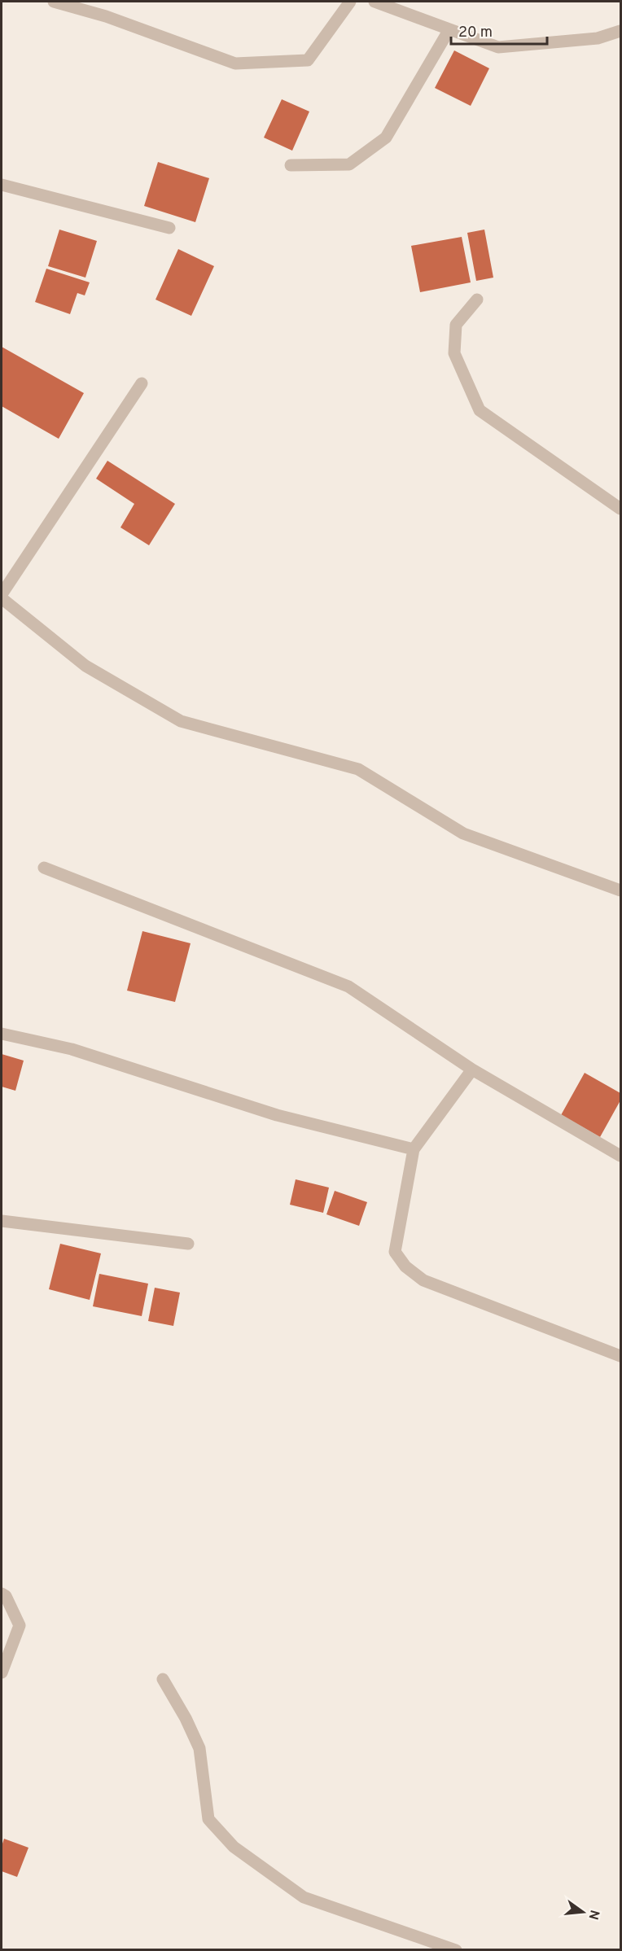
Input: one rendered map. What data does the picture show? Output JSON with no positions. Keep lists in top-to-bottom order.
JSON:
{
  "scale_bar": "20 m",
  "north": "right"
}
